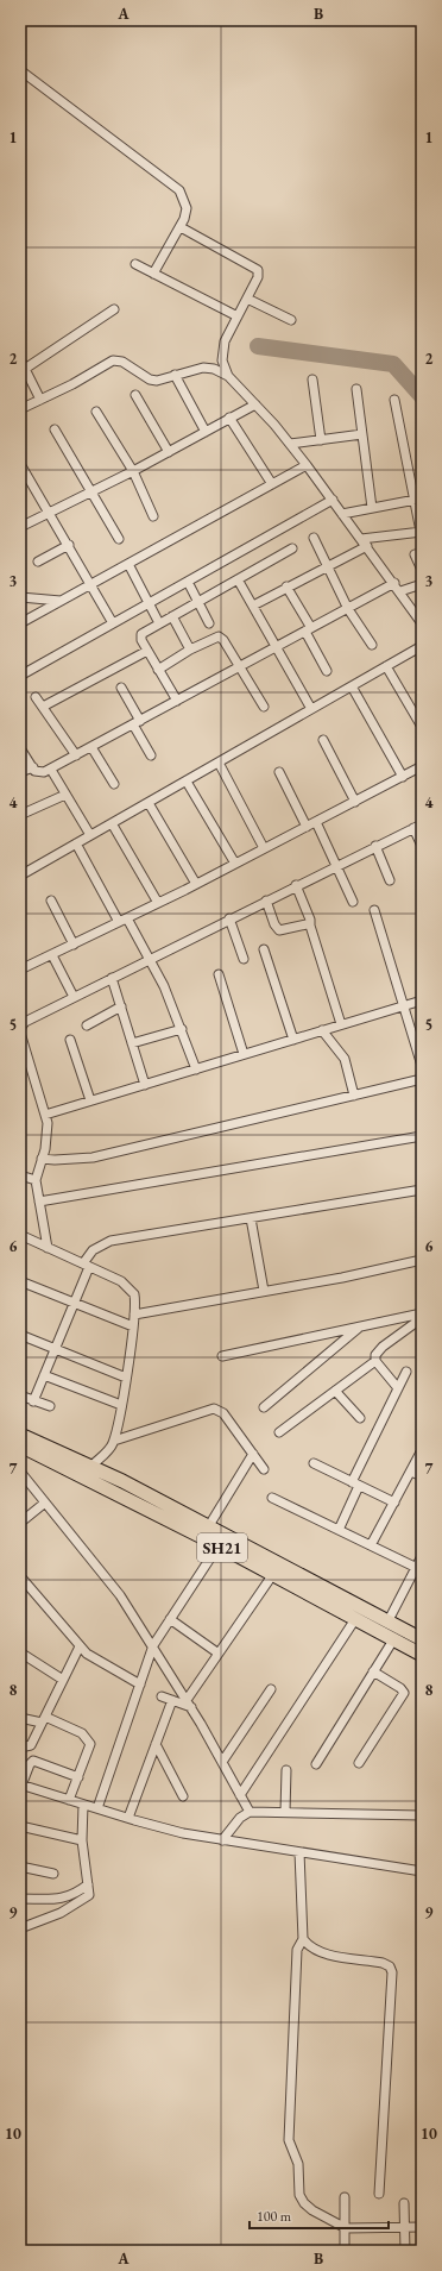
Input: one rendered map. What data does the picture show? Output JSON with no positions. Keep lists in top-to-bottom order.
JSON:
{
  "streets": {
    "main road": ["SH21"]
  },
  "scale_bar": "100 m",
  "grid": {
    "columns": ["A", "B"],
    "rows": [
      "1",
      "2",
      "3",
      "4",
      "5",
      "6",
      "7",
      "8",
      "9",
      "10"
    ]
  }
}
